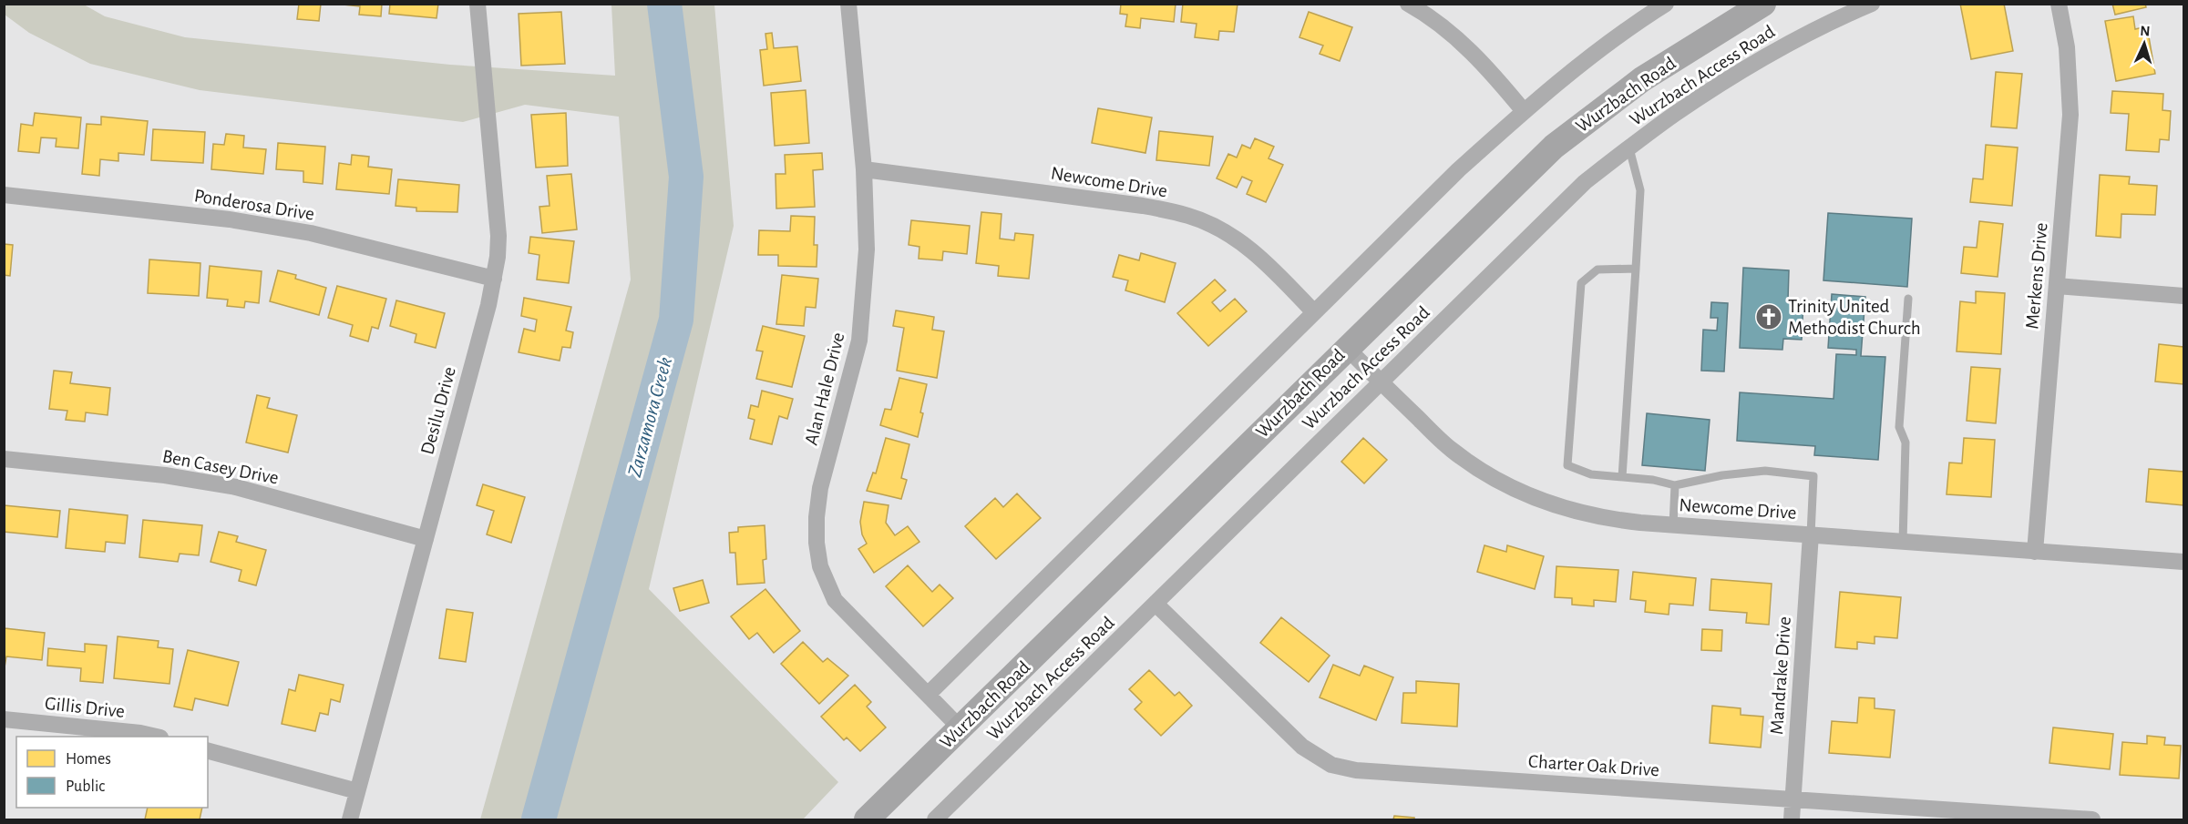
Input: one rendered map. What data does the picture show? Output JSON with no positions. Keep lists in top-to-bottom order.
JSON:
{
  "streets": {
    "main road": ["Wurzbach Road"],
    "street": [
      "Wurzbach Access Road",
      "Newcome Drive",
      "Ponderosa Drive",
      "Merkens Drive",
      "Alan Hale Drive",
      "Desilu Drive",
      "Ben Casey Drive",
      "Mandrake Drive",
      "Gillis Drive",
      "Charter Oak Drive"
    ]
  },
  "crossings": [
    ["Wurzbach Access Road", "Newcome Drive"],
    ["Wurzbach Access Road", "Charter Oak Drive"],
    ["Wurzbach Road", "Newcome Drive"],
    ["Wurzbach Road", "Alan Hale Drive"],
    ["Newcome Drive", "Merkens Drive"],
    ["Newcome Drive", "Alan Hale Drive"],
    ["Newcome Drive", "Mandrake Drive"],
    ["Ponderosa Drive", "Desilu Drive"],
    ["Desilu Drive", "Ben Casey Drive"],
    ["Mandrake Drive", "Charter Oak Drive"]
  ],
  "water": ["Zarzamora Creek"],
  "places": {
    "church": ["Trinity United Methodist Church"]
  },
  "legend": ["Homes", "Public"],
  "north": "top"
}
